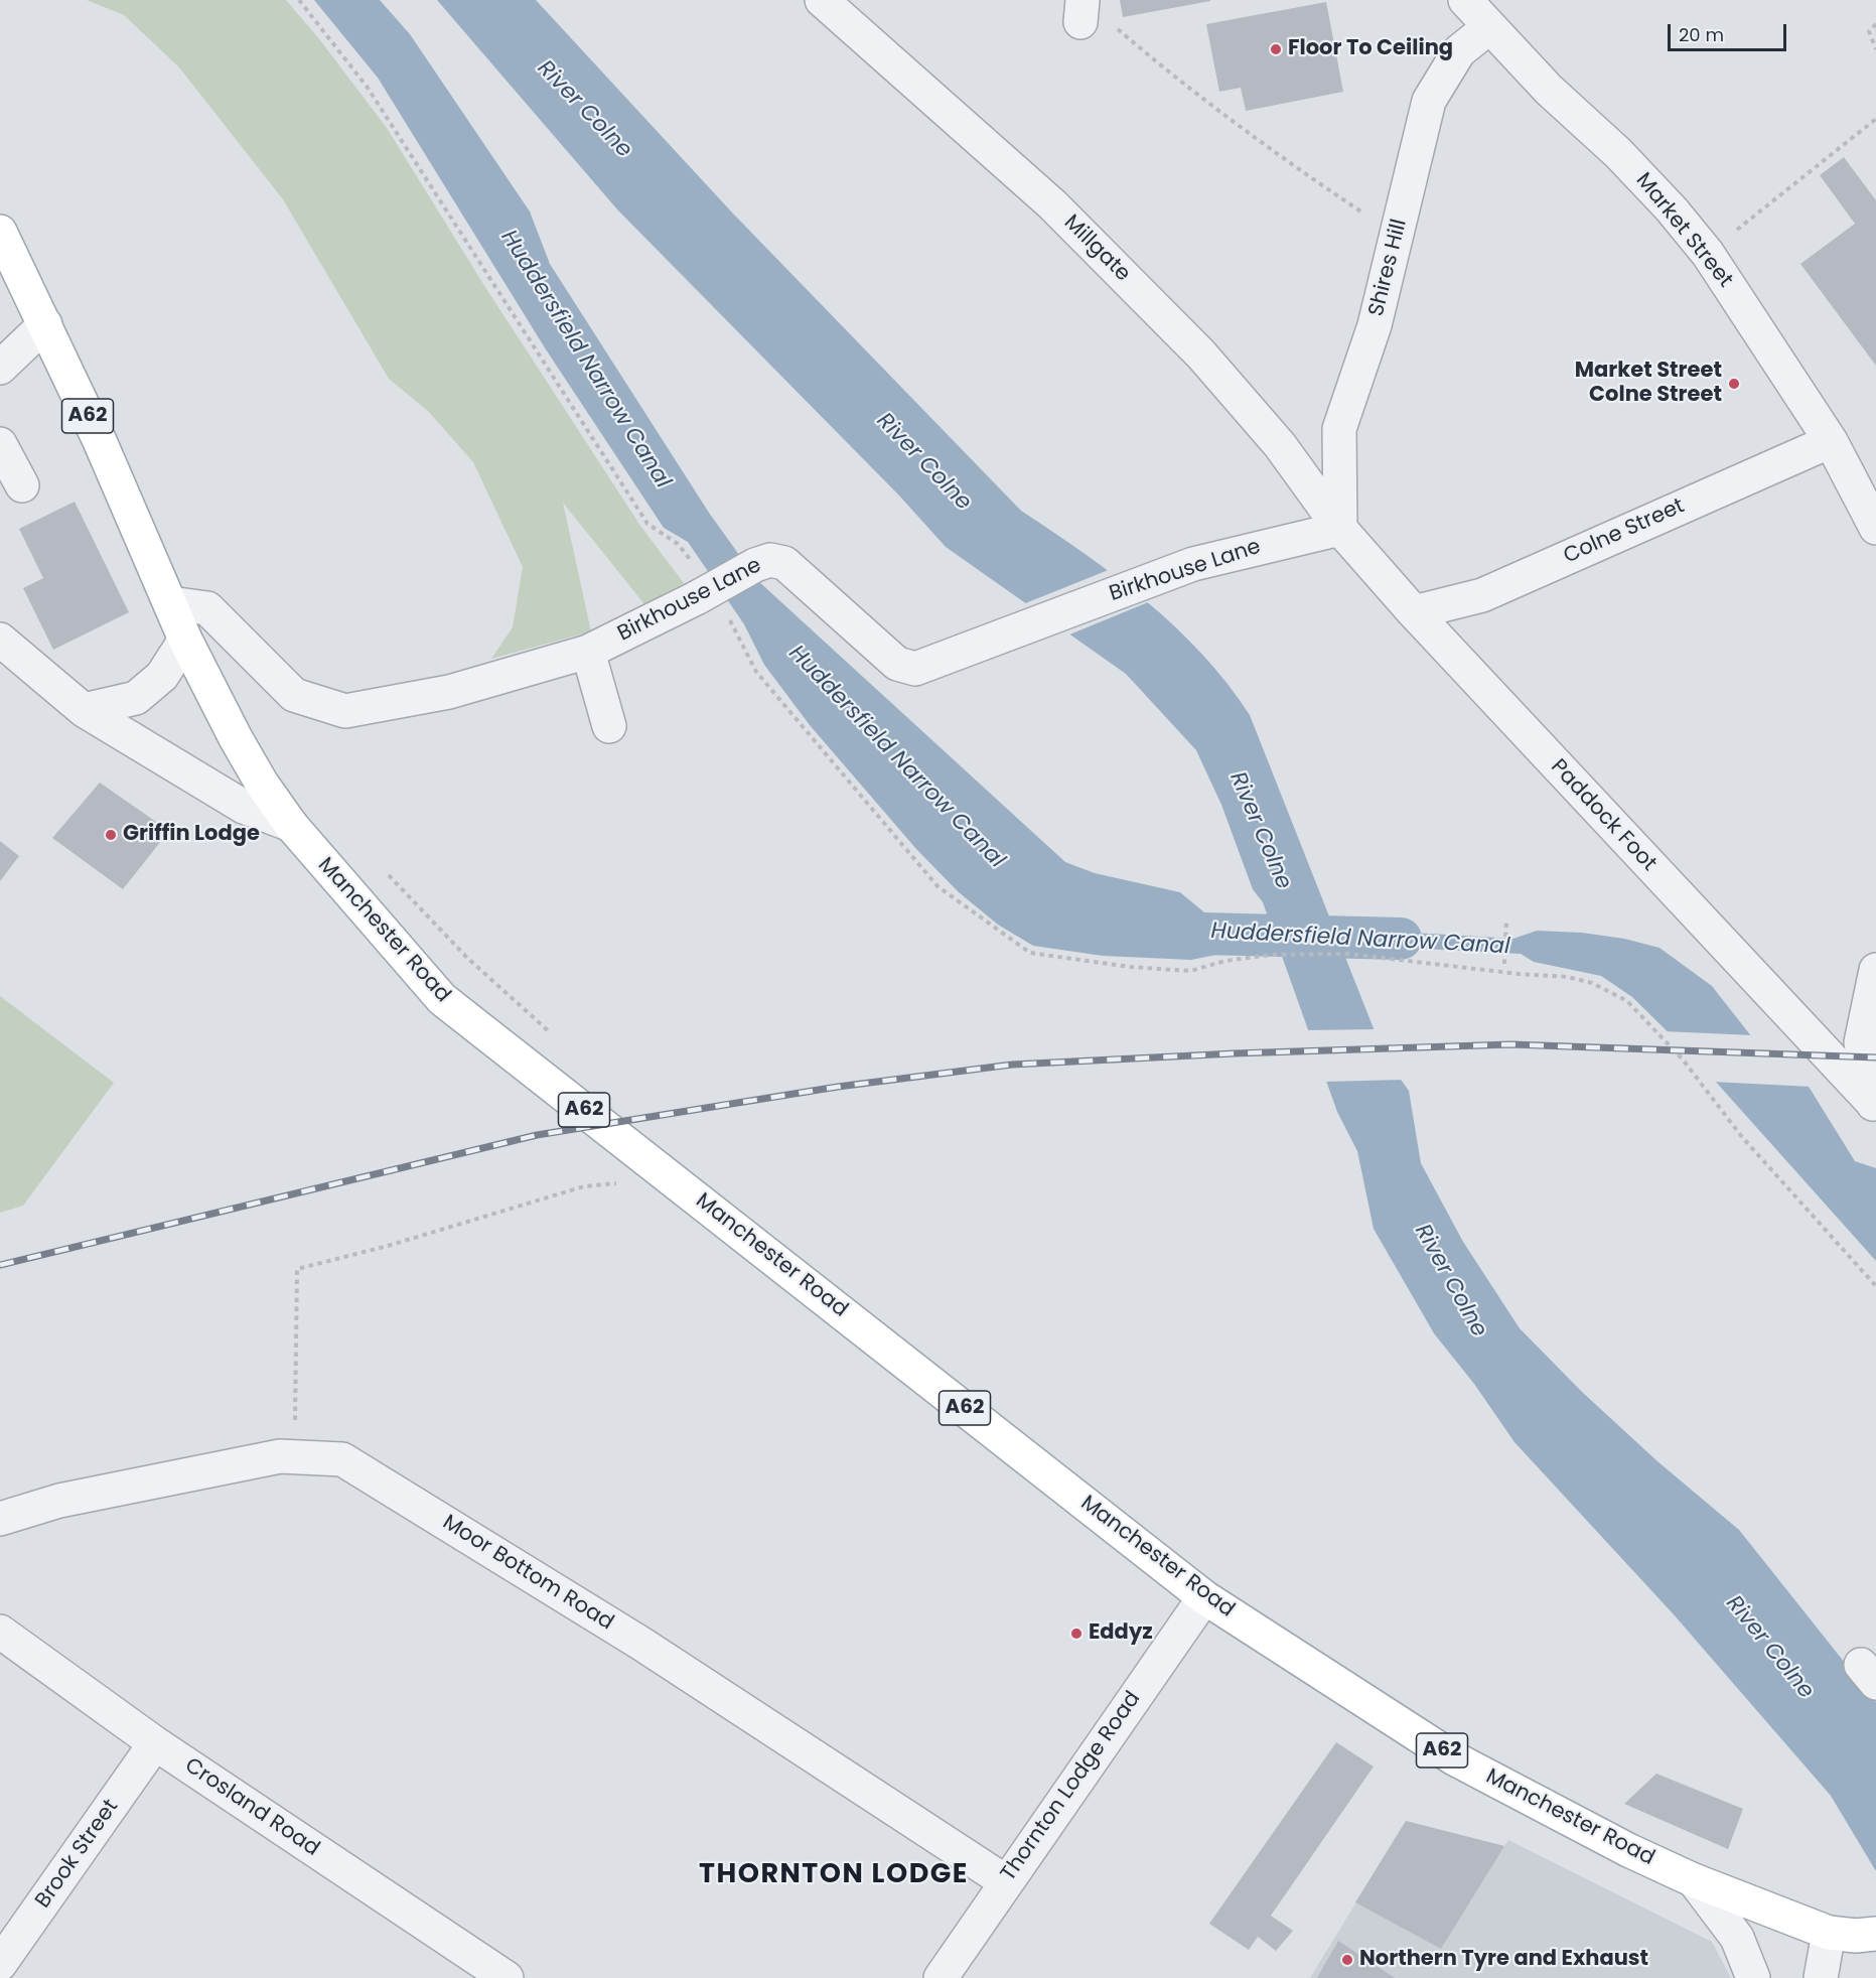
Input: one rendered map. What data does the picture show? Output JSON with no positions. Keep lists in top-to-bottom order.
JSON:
{
  "streets": {
    "main road": ["A62", "Manchester Road"],
    "street": [
      "Market Street",
      "Millgate",
      "Shires Hill",
      "Colne Street",
      "Birkhouse Lane",
      "Paddock Foot",
      "Moor Bottom Road",
      "Thornton Lodge Road",
      "Crosland Road",
      "Brook Street"
    ]
  },
  "crossings": [
    ["Market Street", "Shires Hill"],
    ["Market Street", "Colne Street"],
    ["Millgate", "Shires Hill"],
    ["Millgate", "Birkhouse Lane"],
    ["Millgate", "Paddock Foot"],
    ["Shires Hill", "Birkhouse Lane"],
    ["Shires Hill", "Paddock Foot"],
    ["Colne Street", "Paddock Foot"],
    ["Birkhouse Lane", "Paddock Foot"],
    ["Birkhouse Lane", "Manchester Road"],
    ["Manchester Road", "Thornton Lodge Road"],
    ["Moor Bottom Road", "Thornton Lodge Road"],
    ["Crosland Road", "Brook Street"]
  ],
  "districts": ["THORNTON LODGE"],
  "water": ["River Colne", "Huddersfield Narrow Canal"],
  "places": [
    "Floor To Ceiling",
    "Market Street Colne Street",
    "Griffin Lodge",
    "Eddyz",
    "Northern Tyre and Exhaust"
  ],
  "scale_bar": "20 m"
}
